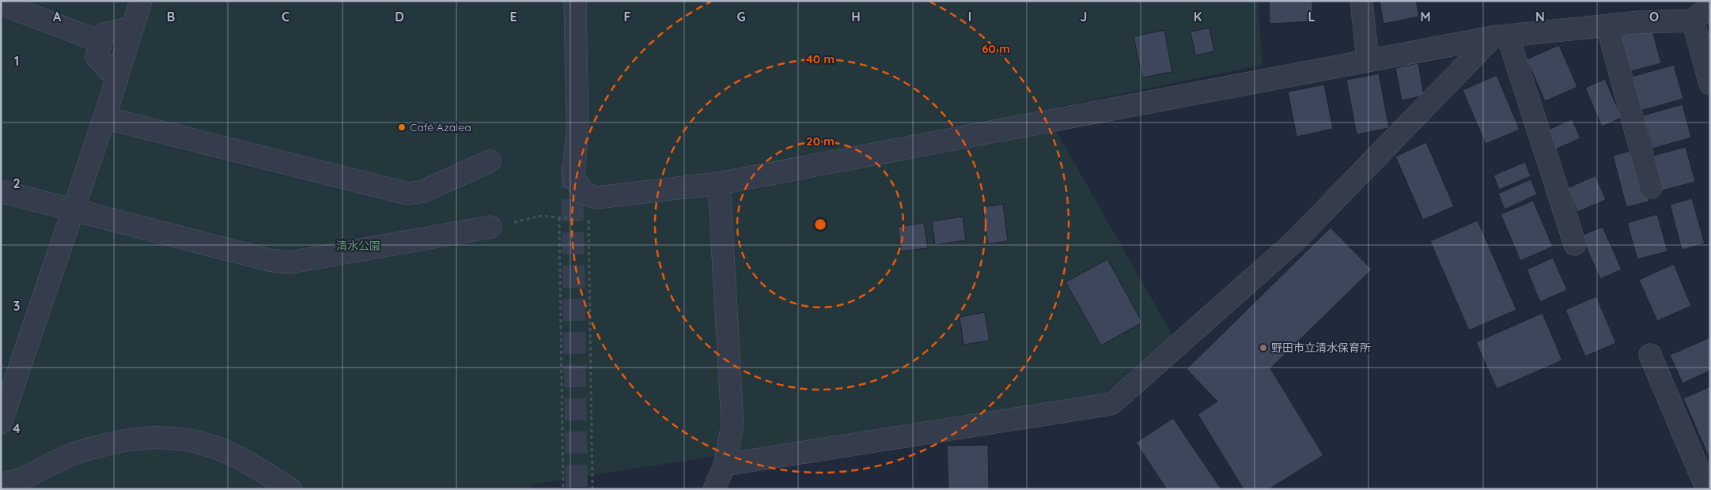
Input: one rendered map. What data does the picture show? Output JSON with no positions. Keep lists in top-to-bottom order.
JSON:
{
  "parks": ["清水公園"],
  "places": ["Café Azalea", "野田市立清水保育所"],
  "grid": {
    "columns": [
      "A",
      "B",
      "C",
      "D",
      "E",
      "F",
      "G",
      "H",
      "I",
      "J",
      "K",
      "L",
      "M",
      "N",
      "O"
    ],
    "rows": [
      "1",
      "2",
      "3",
      "4"
    ]
  },
  "rings": ["60 m", "40 m", "20 m"]
}
